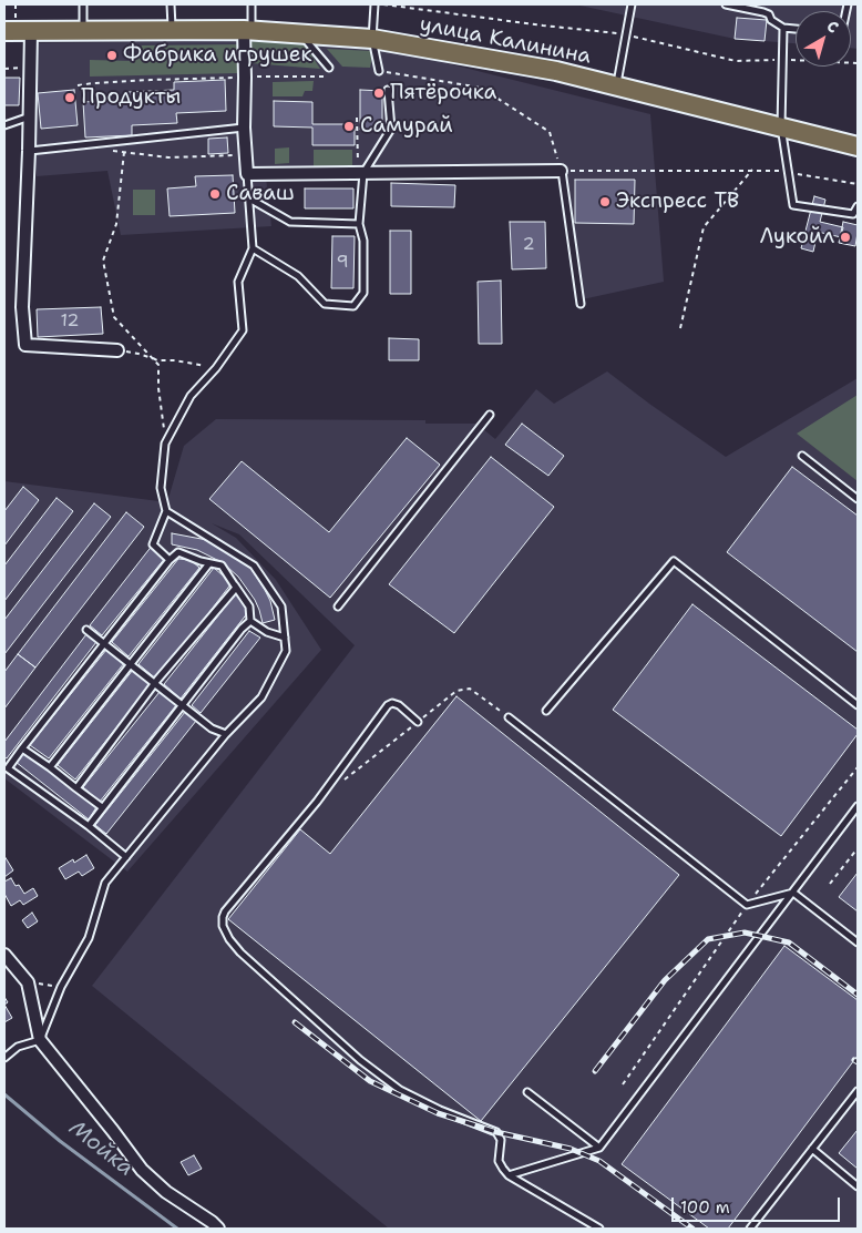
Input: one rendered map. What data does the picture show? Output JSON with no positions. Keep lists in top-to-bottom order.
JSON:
{
  "streets": {
    "main road": ["улица Калинина"]
  },
  "water": ["Мойка"],
  "places": [
    "Фабрика игрушек",
    "Пятёрочка",
    "Продукты",
    "Самурай",
    "Саваш",
    "Экспресс ТВ",
    "Лукойл"
  ],
  "house_numbers": ["2", "9", "12"],
  "scale_bar": "100 m",
  "north": "top right"
}
